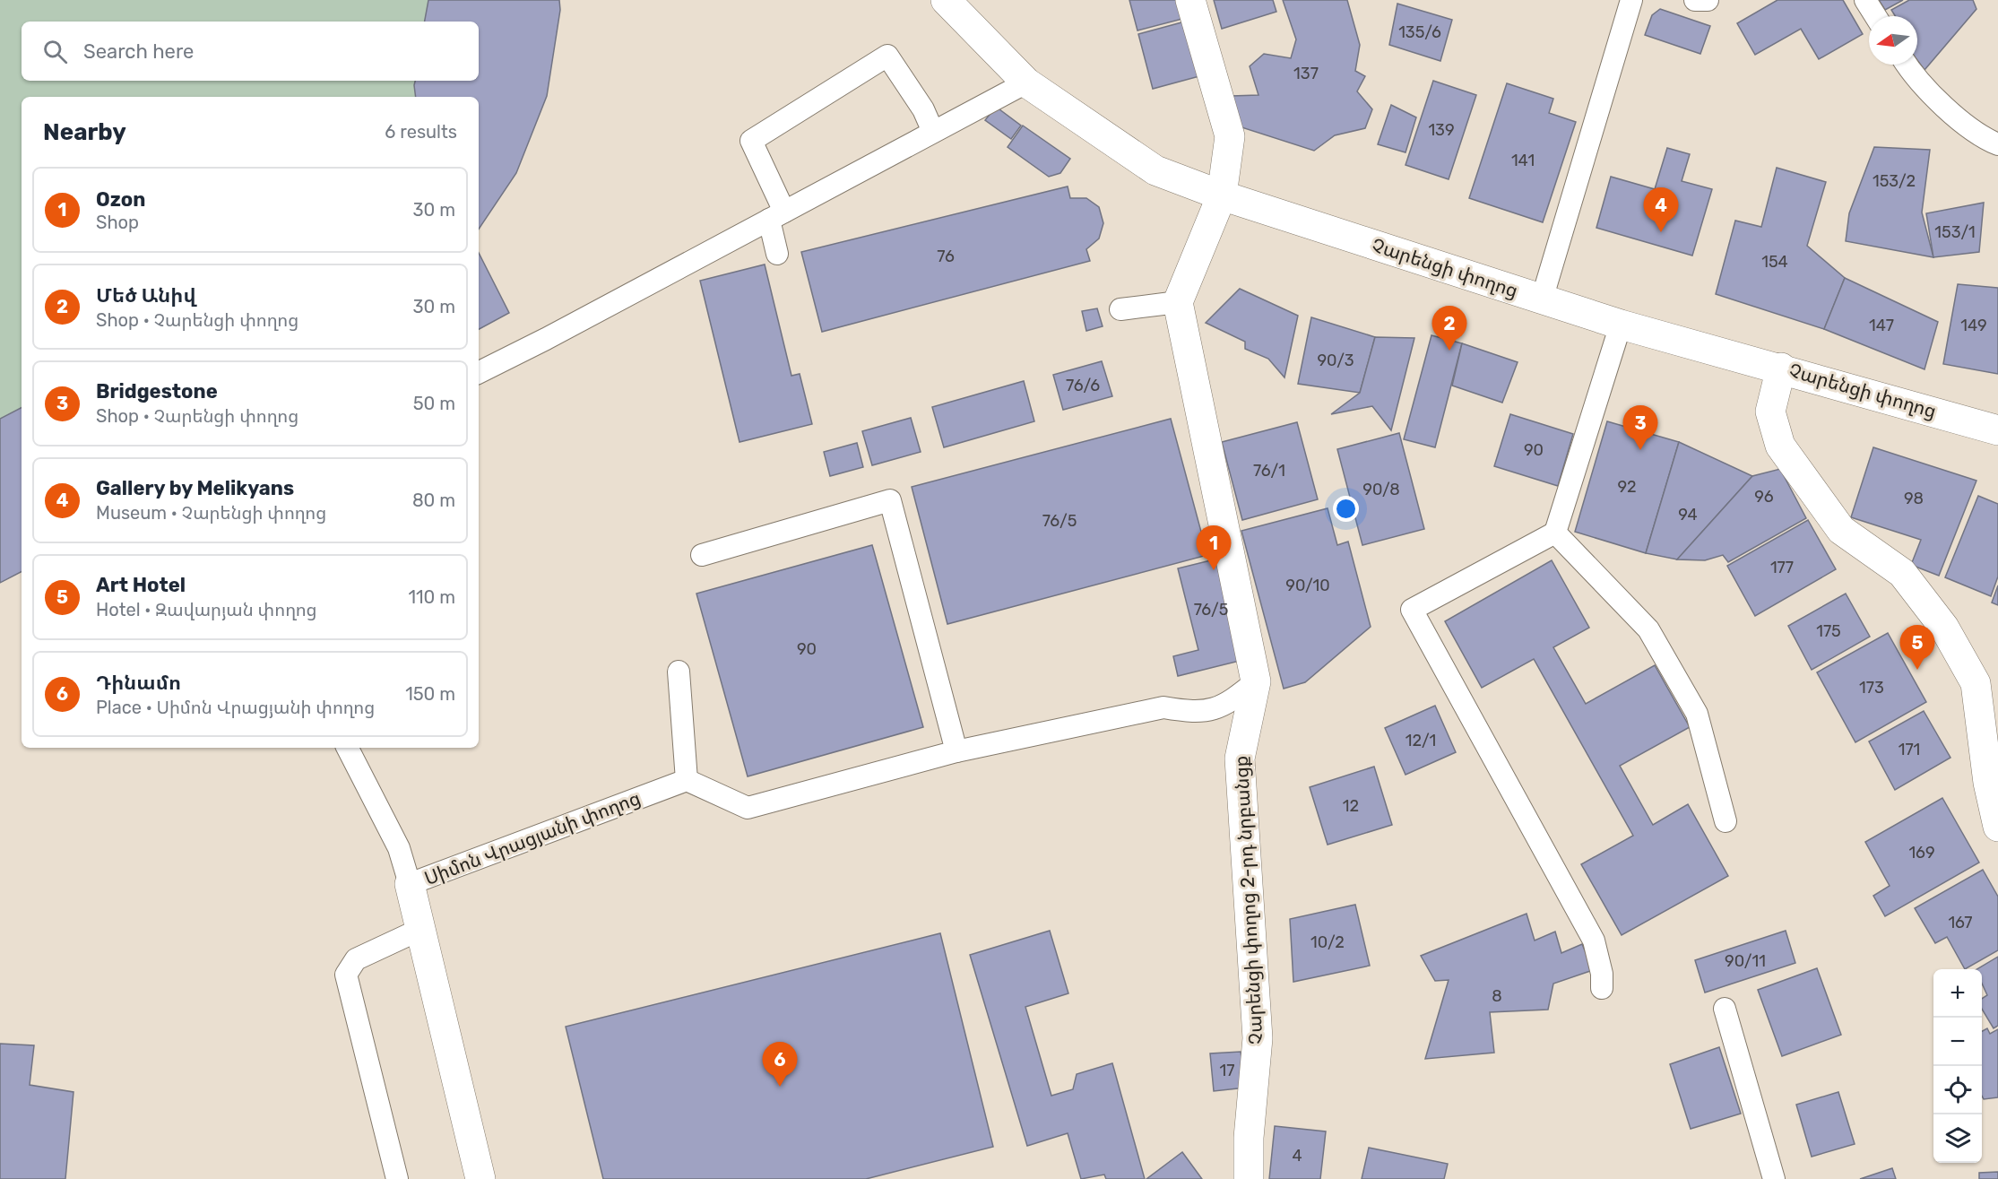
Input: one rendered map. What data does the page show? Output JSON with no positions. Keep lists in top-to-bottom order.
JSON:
{
  "streets": {
    "street": ["Չարենցի փողոց", "Սիմոն Վրացյանի փողոց", "Չարենցի փողոց 2-րդ նրբանցք"]
  },
  "house_numbers": [
    "135/6",
    "137",
    "139",
    "141",
    "153/2",
    "153/1",
    "76",
    "154",
    "147",
    "149",
    "90/3",
    "76/6",
    "90",
    "76/1",
    "92",
    "90/8",
    "96",
    "98",
    "94",
    "76/5",
    "177",
    "90/10",
    "76/5",
    "175",
    "90",
    "173",
    "12/1",
    "171",
    "12",
    "169",
    "167",
    "10/2",
    "90/11",
    "8",
    "17",
    "4"
  ],
  "north": "left",
  "page": {
    "search": "Search here",
    "heading": ["Nearby", "6 results"],
    "list": [
      {
        "mark": "1",
        "name": "Ozon",
        "note": "Shop",
        "value": "30 m"
      },
      {
        "mark": "2",
        "name": "Մեծ Անիվ",
        "note": "Shop · Չարենցի փողոց",
        "value": "30 m"
      },
      {
        "mark": "3",
        "name": "Bridgestone",
        "note": "Shop · Չարենցի փողոց",
        "value": "50 m"
      },
      {
        "mark": "4",
        "name": "Gallery by Melikyans",
        "note": "Museum · Չարենցի փողոց",
        "value": "80 m"
      },
      {
        "mark": "5",
        "name": "Art Hotel",
        "note": "Hotel · Զավարյան փողոց",
        "value": "110 m"
      },
      {
        "mark": "6",
        "name": "Դինամո",
        "note": "Place · Սիմոն Վրացյանի փողոց",
        "value": "150 m"
      }
    ],
    "pins": [
      "4",
      "2",
      "3",
      "1",
      "5",
      "6"
    ],
    "map_buttons": ["+", "−"]
  }
}
